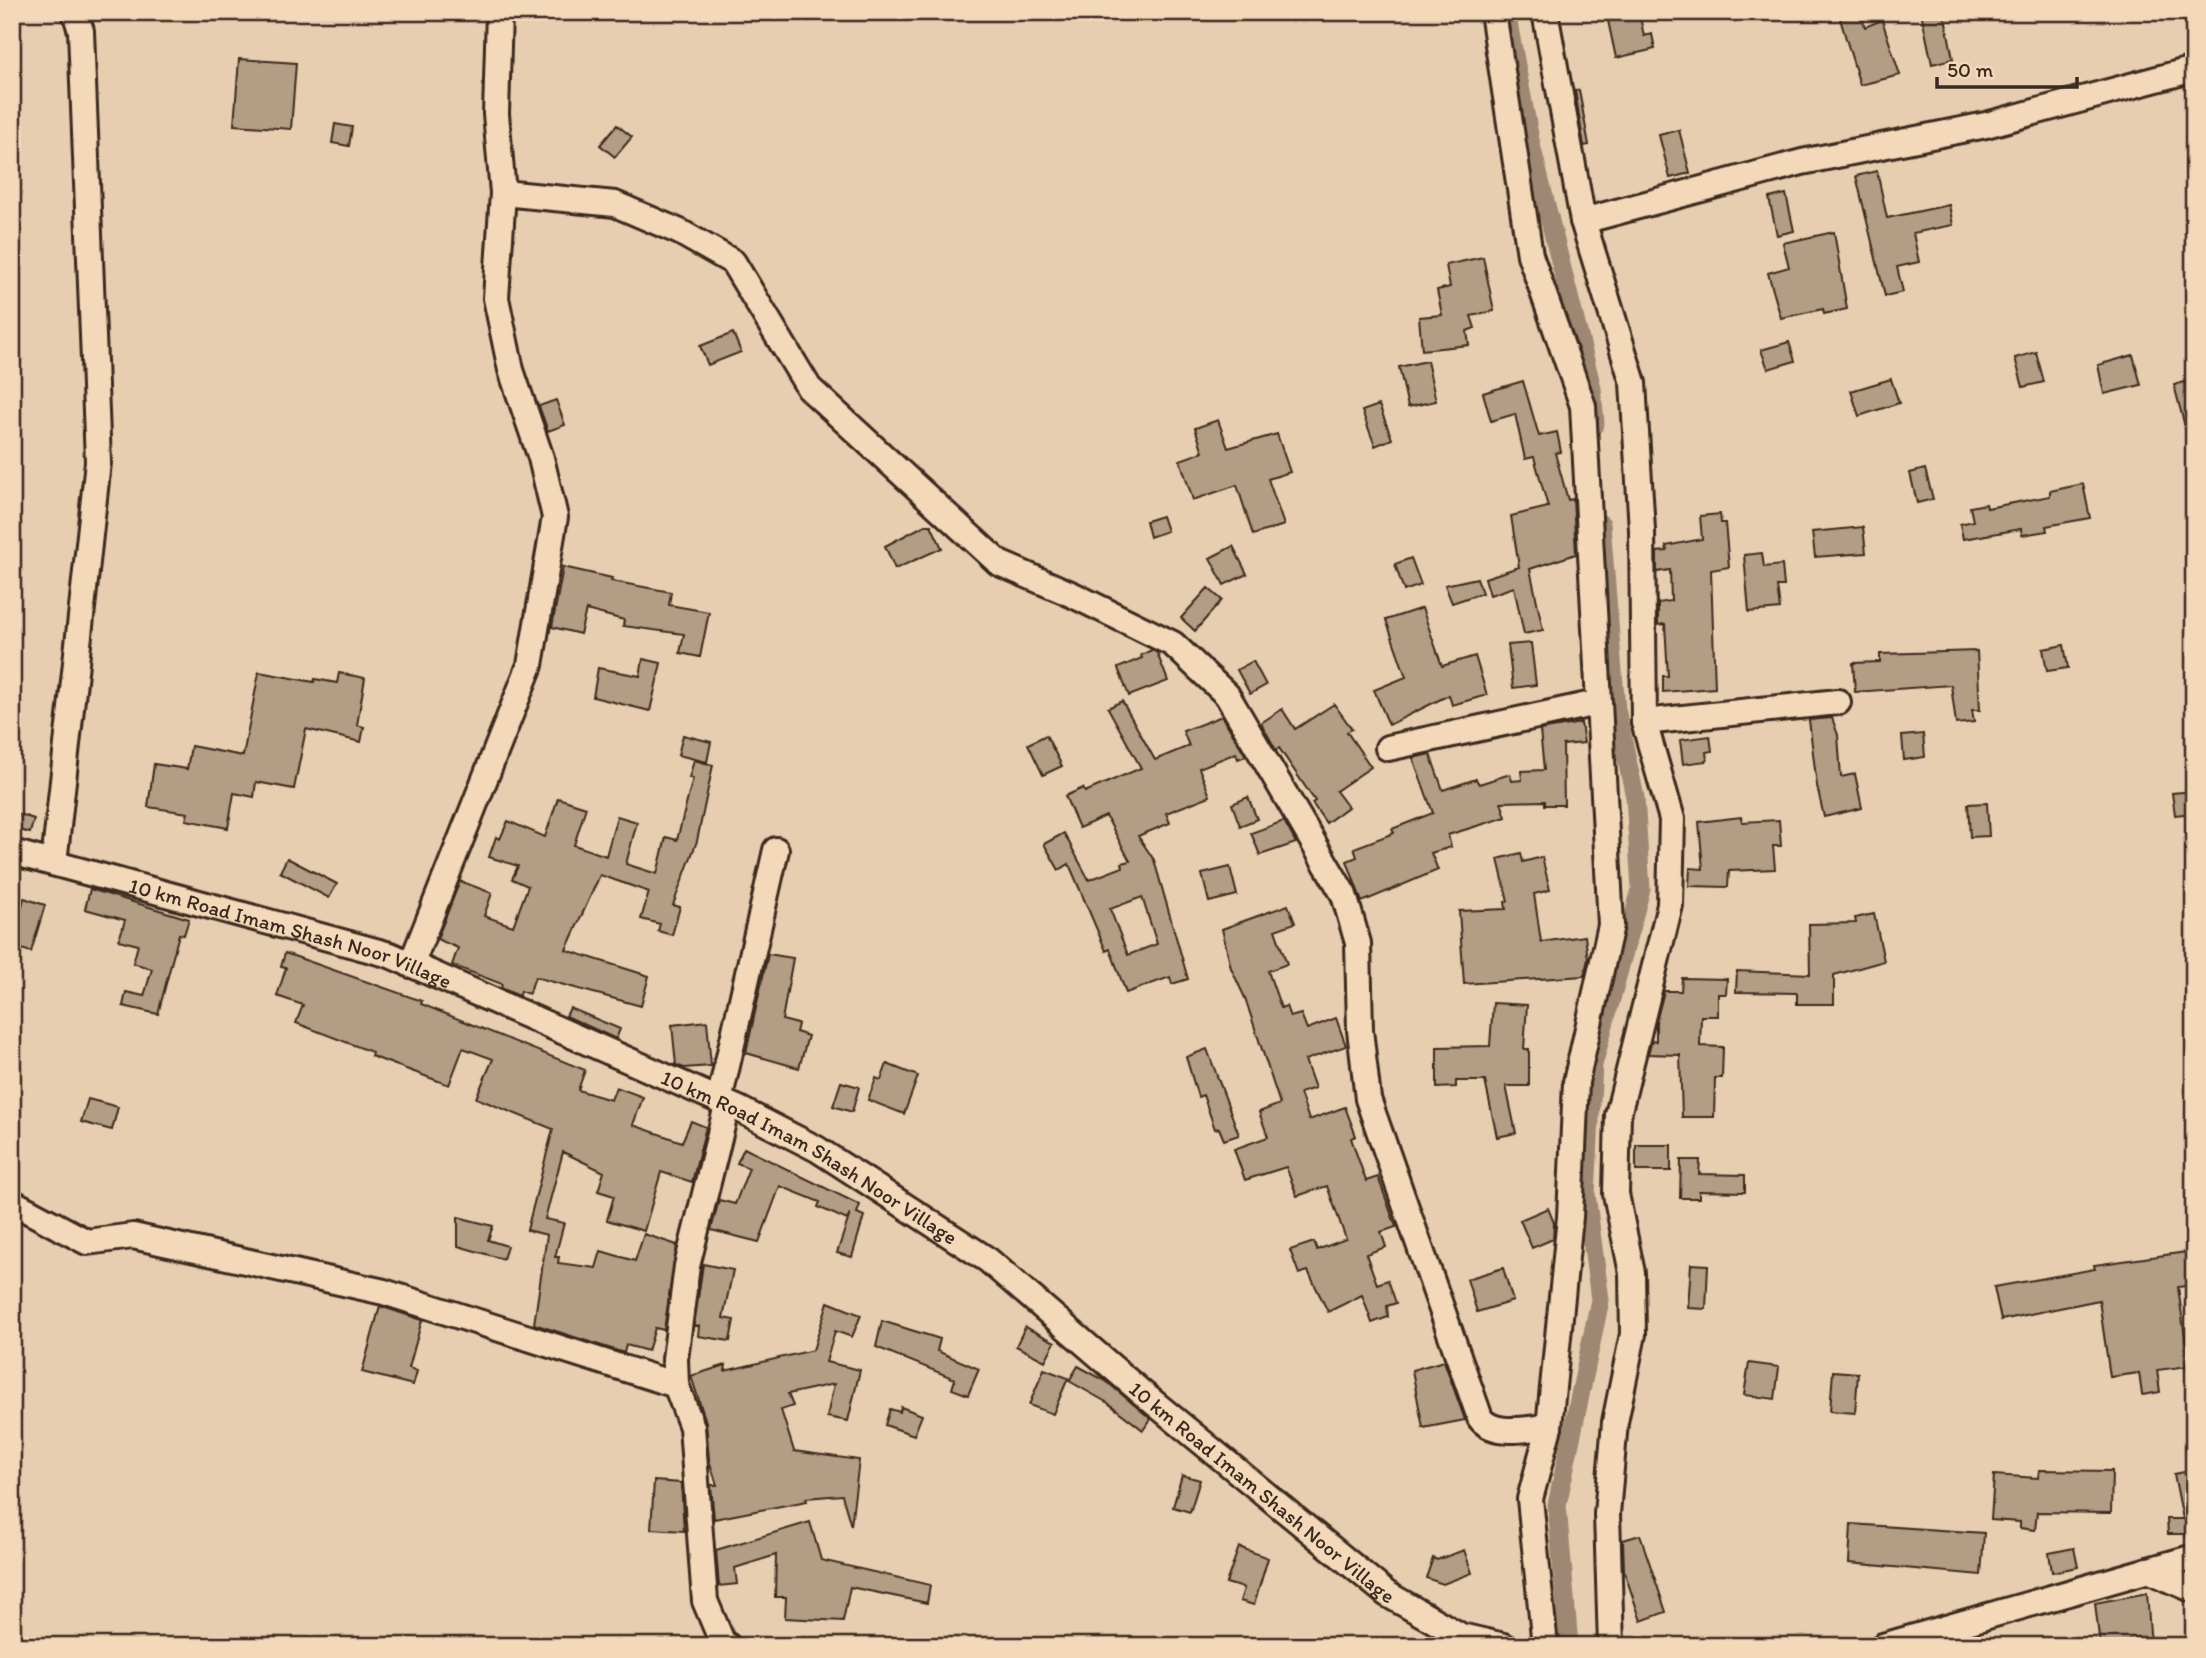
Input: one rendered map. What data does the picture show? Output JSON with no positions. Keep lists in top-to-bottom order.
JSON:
{
  "streets": {
    "street": ["10 km Road Imam Shash Noor Village"]
  },
  "scale_bar": "50 m"
}
